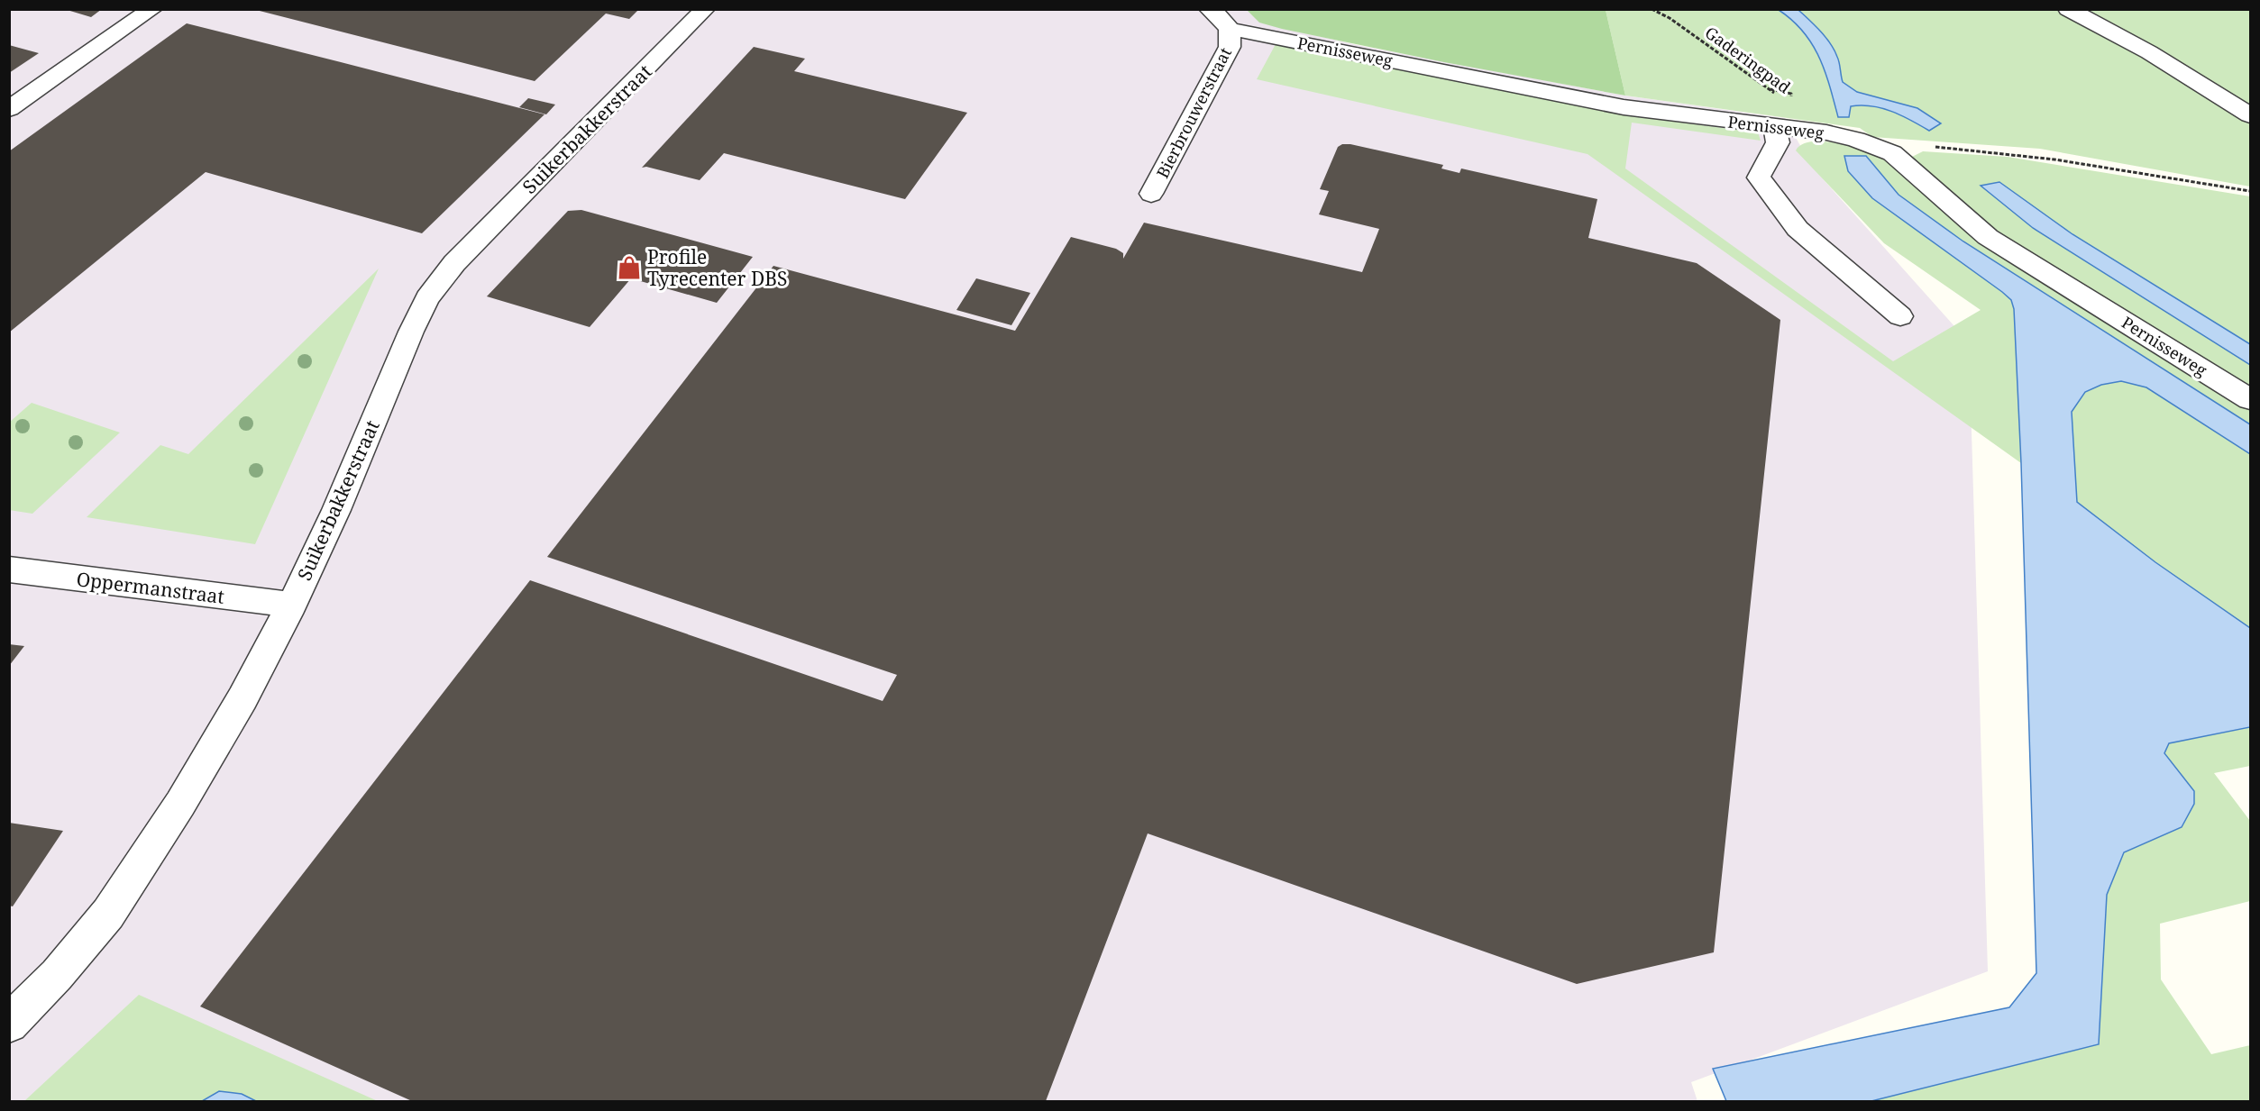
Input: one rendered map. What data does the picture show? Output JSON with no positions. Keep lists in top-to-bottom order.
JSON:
{
  "streets": {
    "street": [
      "Pernisseweg",
      "Bierbrouwerstraat",
      "Suikerbakkerstraat",
      "Oppermanstraat"
    ],
    "path": ["Gaderingpad"]
  },
  "crossings": [
    ["Pernisseweg", "Gaderingpad"],
    ["Pernisseweg", "Bierbrouwerstraat"],
    ["Suikerbakkerstraat", "Oppermanstraat"]
  ],
  "places": {
    "shop": ["Profile Tyrecenter DBS"]
  }
}
